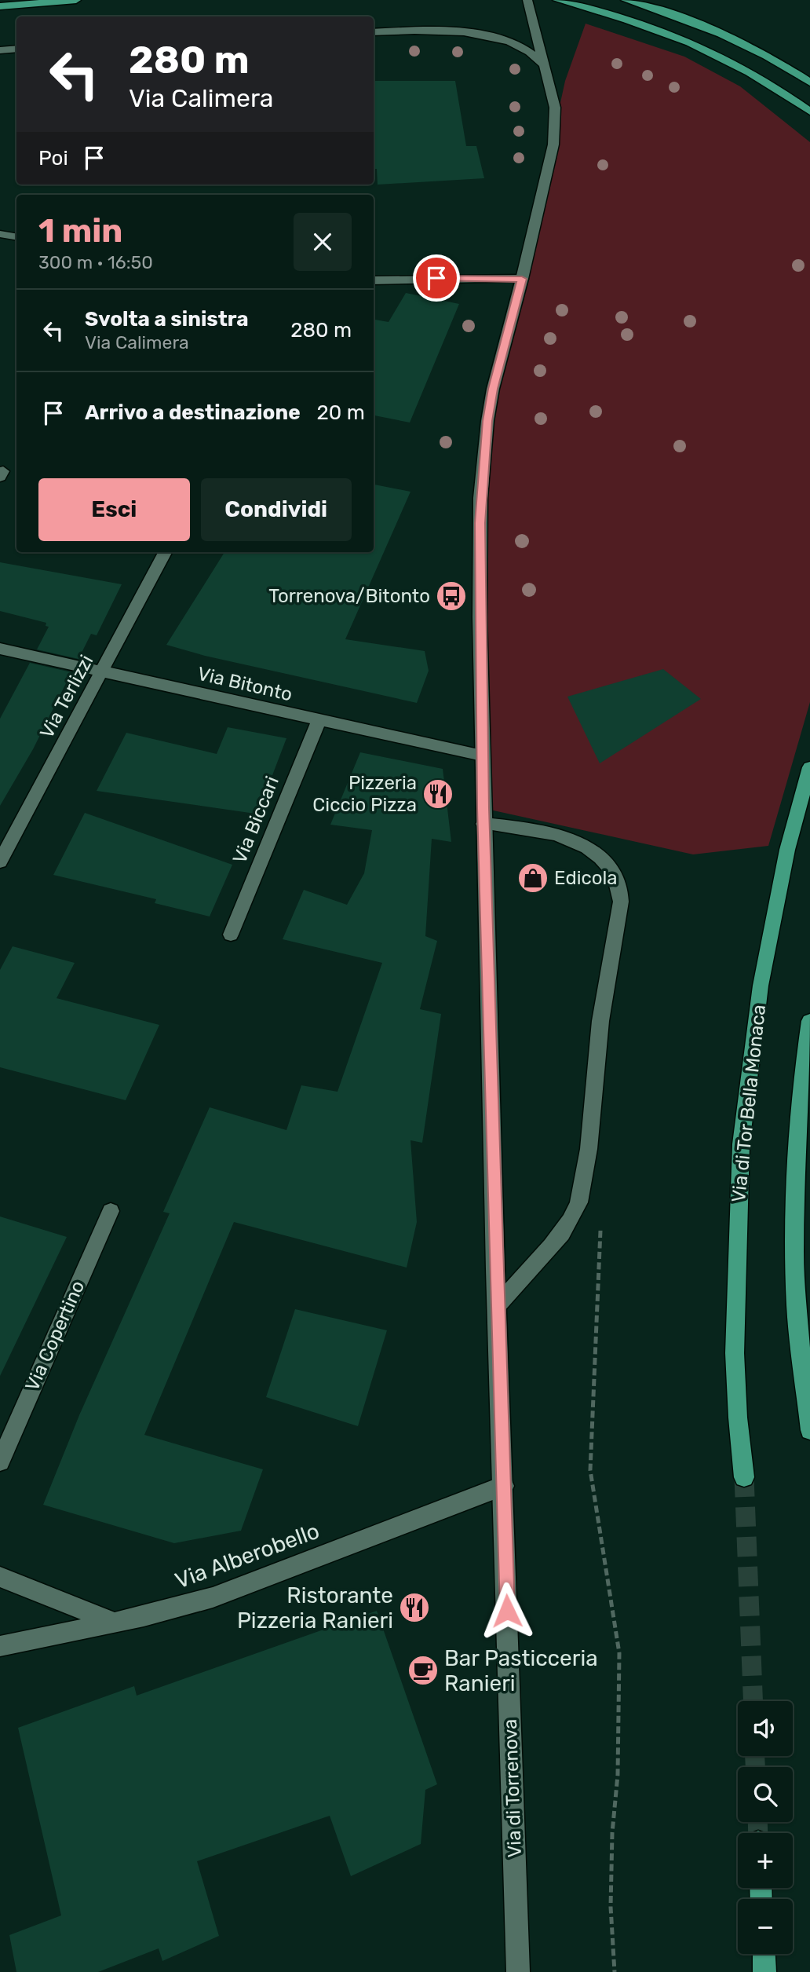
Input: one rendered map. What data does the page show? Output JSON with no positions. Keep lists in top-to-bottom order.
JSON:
{
  "streets": {
    "main road": ["Via di Tor Bella Monaca"],
    "street": [
      "Via Bitonto",
      "Via Terlizzi",
      "Via Biccari",
      "Via Copertino",
      "Via Alberobello",
      "Via di Torrenova"
    ]
  },
  "crossings": [
    ["Via Bitonto", "Via Terlizzi"],
    ["Via Bitonto", "Via Biccari"],
    ["Via Bitonto", "Via di Torrenova"],
    ["Via Alberobello", "Via di Torrenova"]
  ],
  "places": {
    "bus stop": ["Torrenova/Bitonto"],
    "restaurant": ["Pizzeria Ciccio Pizza", "Ristorante Pizzeria Ranieri"],
    "shop": ["Edicola"],
    "cafe": ["Bar Pasticceria Ranieri"]
  },
  "page": {
    "turn": ["280 m", "Via Calimera"],
    "then": "Poi",
    "heading": ["1 min", "300 m · 16:50"],
    "list": [
      {
        "name": "Svolta a sinistra",
        "note": "Via Calimera",
        "value": "280 m"
      },
      {
        "name": "Arrivo a destinazione",
        "value": "20 m"
      }
    ],
    "buttons": ["Esci", "Condividi"],
    "map_buttons": ["+", "−"]
  }
}
